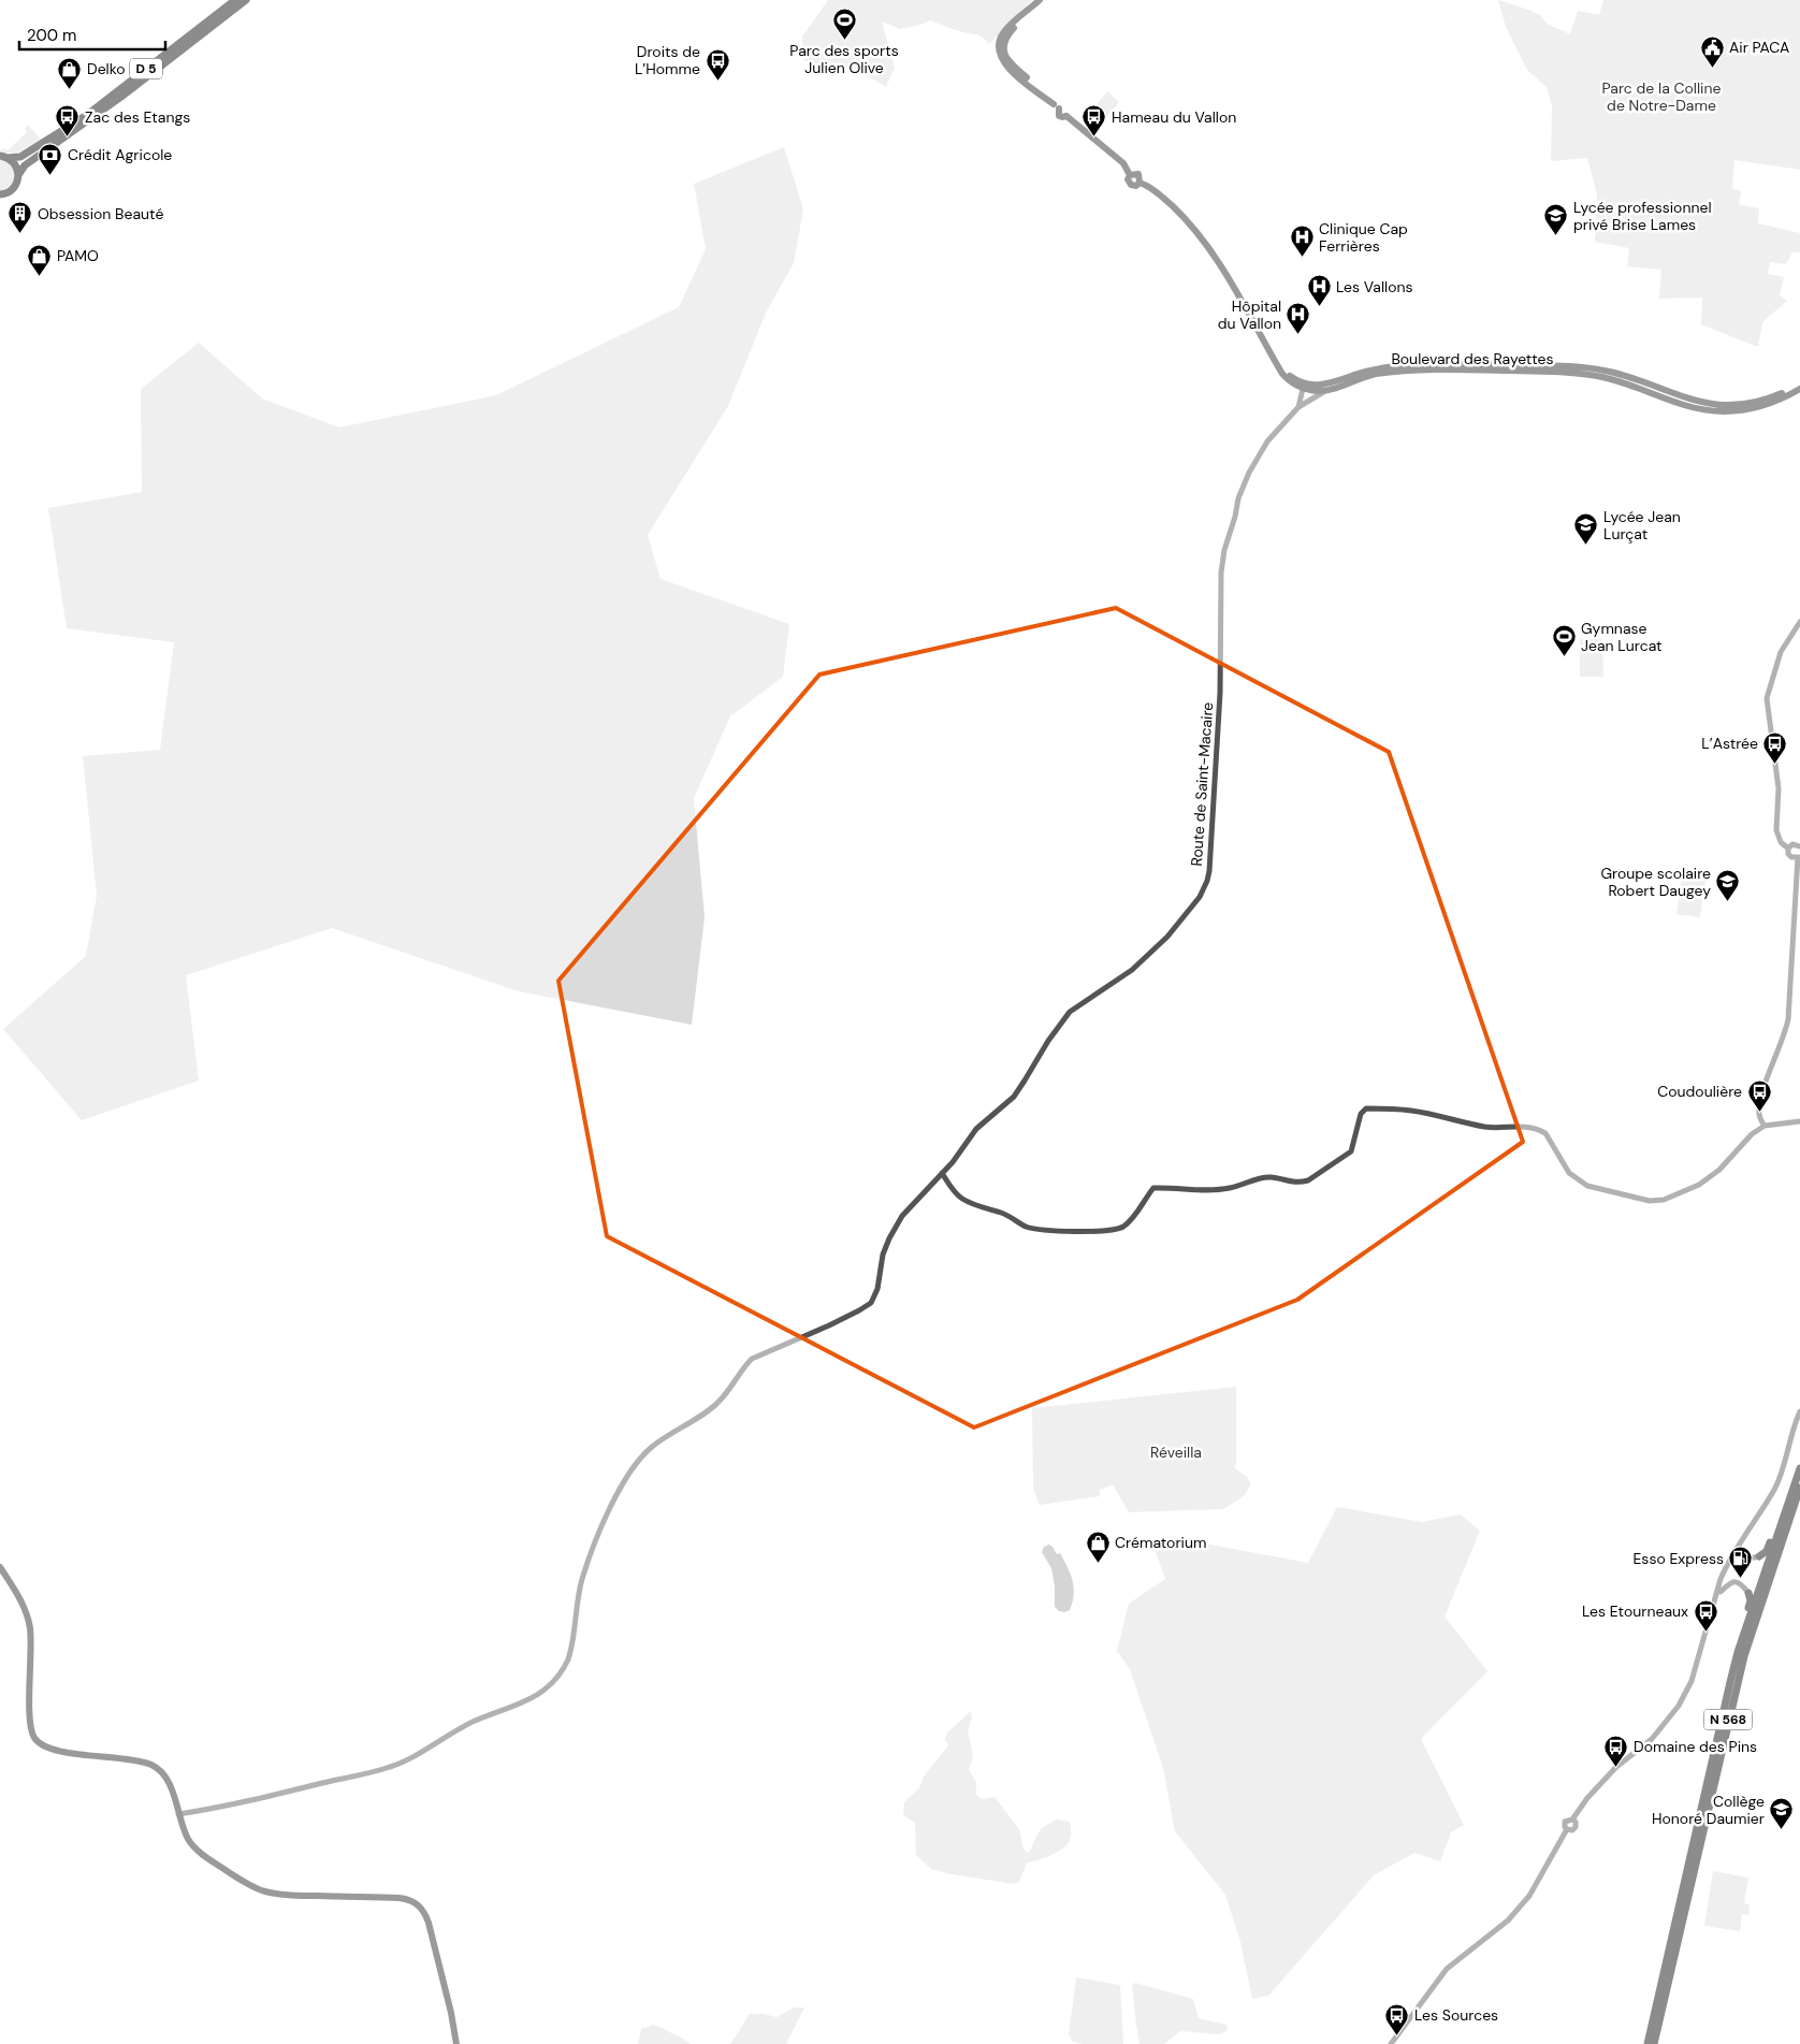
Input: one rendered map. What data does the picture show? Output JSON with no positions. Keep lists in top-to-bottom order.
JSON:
{
  "streets": {
    "main road": ["D 5", "Boulevard des Rayettes", "N 568"],
    "street": ["Route de Saint-Macaire"]
  },
  "crossings": [
    ["Boulevard des Rayettes", "Route de Saint-Macaire"]
  ],
  "parks": ["Parc de la Colline de Notre-Dame", "Réveilla"],
  "places": {
    "sports": ["Parc des sports Julien Olive", "Gymnase Jean Lurcat"],
    "public building": ["Air PACA"],
    "bus stop": [
      "Droits de L’Homme",
      "Zac des Etangs",
      "Hameau du Vallon",
      "L’Astrée",
      "Coudoulière",
      "Les Etourneaux",
      "Domaine des Pins",
      "Les Sources"
    ],
    "shop": ["Delko", "PAMO", "Crématorium"],
    "bank": ["Crédit Agricole"],
    "building": ["Obsession Beauté"],
    "school or university": [
      "Lycée professionnel privé Brise Lames",
      "Lycée Jean Lurçat",
      "Groupe scolaire Robert Daugey",
      "Collège Honoré Daumier"
    ],
    "hospital": ["Clinique Cap Ferrières", "Les Vallons", "Hôpital du Vallon"],
    "fuel station": ["Esso Express"]
  },
  "scale_bar": "200 m"
}
